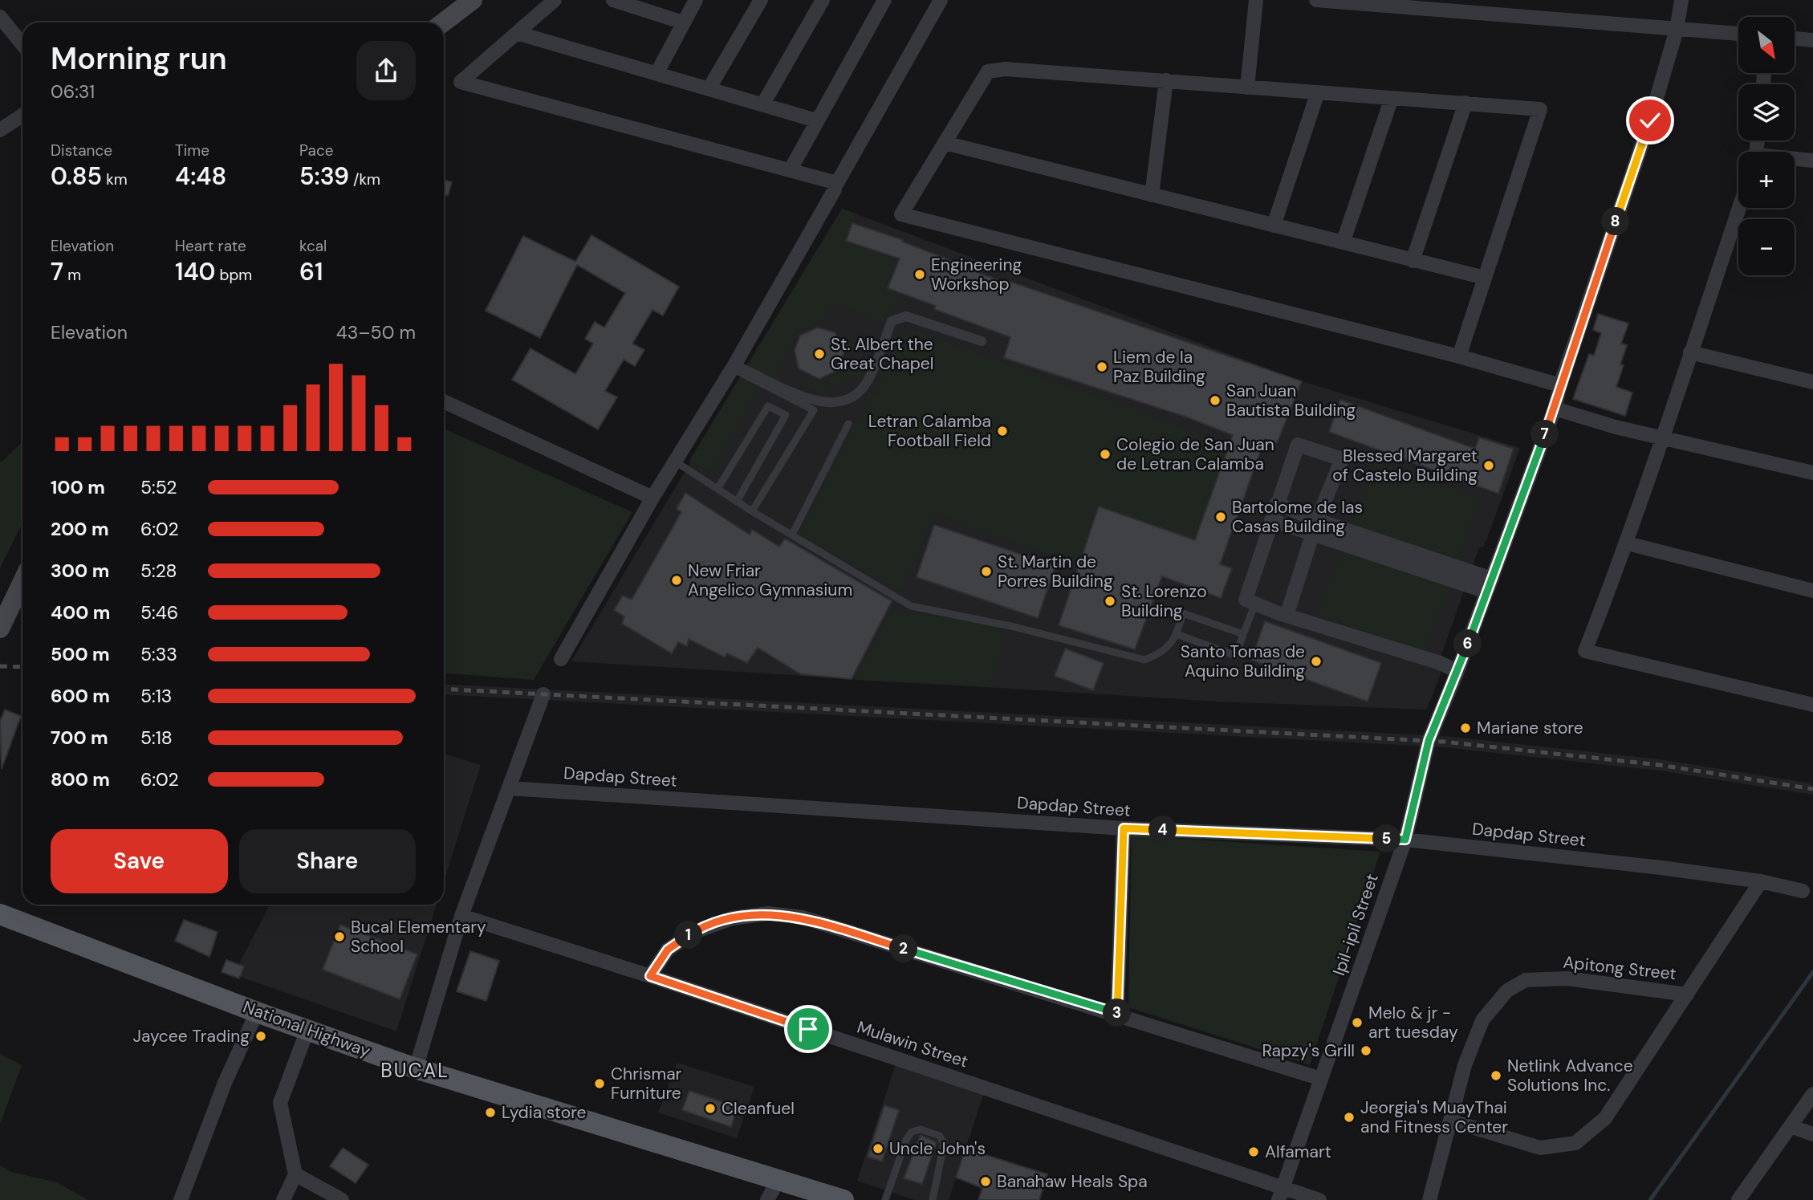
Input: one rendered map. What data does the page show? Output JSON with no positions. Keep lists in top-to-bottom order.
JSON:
{
  "streets": {
    "main road": ["National Highway"],
    "street": [
      "Dapdap Street",
      "Ipil-ipil Street",
      "Apitong Street",
      "Mulawin Street"
    ]
  },
  "crossings": [
    ["Dapdap Street", "Ipil-ipil Street"],
    ["Ipil-ipil Street", "Mulawin Street"]
  ],
  "districts": ["BUCAL"],
  "places": [
    "Engineering Workshop",
    "St. Albert the Great Chapel",
    "Liem de la Paz Building",
    "San Juan Bautista Building",
    "Letran Calamba Football Field",
    "Colegio de San Juan de Letran Calamba",
    "Blessed Margaret of Castelo Building",
    "Bartolome de las Casas Building",
    "St. Martin de Porres Building",
    "New Friar Angelico Gymnasium",
    "St. Lorenzo Building",
    "Santo Tomas de Aquino Building",
    "Mariane store",
    "Bucal Elementary School",
    "Melo & jr - art tuesday",
    "Jaycee Trading",
    "Rapzy's Grill",
    "Netlink Advance Solutions Inc.",
    "Chrismar Furniture",
    "Cleanfuel",
    "Lydia store",
    "Jeorgia's MuayThai and Fitness Center",
    "Uncle John's",
    "Alfamart",
    "Banahaw Heals Spa"
  ],
  "north": "bottom right",
  "page": {
    "map_buttons": ["+", "−"],
    "heading": ["Morning run", "06:31"],
    "stats": [
      ["Distance", "0.85 km"],
      ["Time", "4:48"],
      ["Pace", "5:39 /km"],
      ["Elevation", "7 m"],
      ["Heart rate", "140 bpm"],
      ["kcal", "61"]
    ],
    "pins": [
      "8",
      "7",
      "6",
      "4",
      "5",
      "1",
      "2",
      "3"
    ],
    "chart": ["Elevation", "43–50 m"],
    "list": [
      {
        "name": "100 m",
        "note": "5:52"
      },
      {
        "name": "200 m",
        "note": "6:02"
      },
      {
        "name": "300 m",
        "note": "5:28"
      },
      {
        "name": "400 m",
        "note": "5:46"
      },
      {
        "name": "500 m",
        "note": "5:33"
      },
      {
        "name": "600 m",
        "note": "5:13"
      },
      {
        "name": "700 m",
        "note": "5:18"
      },
      {
        "name": "800 m",
        "note": "6:02"
      }
    ],
    "buttons": ["Save", "Share"]
  }
}
